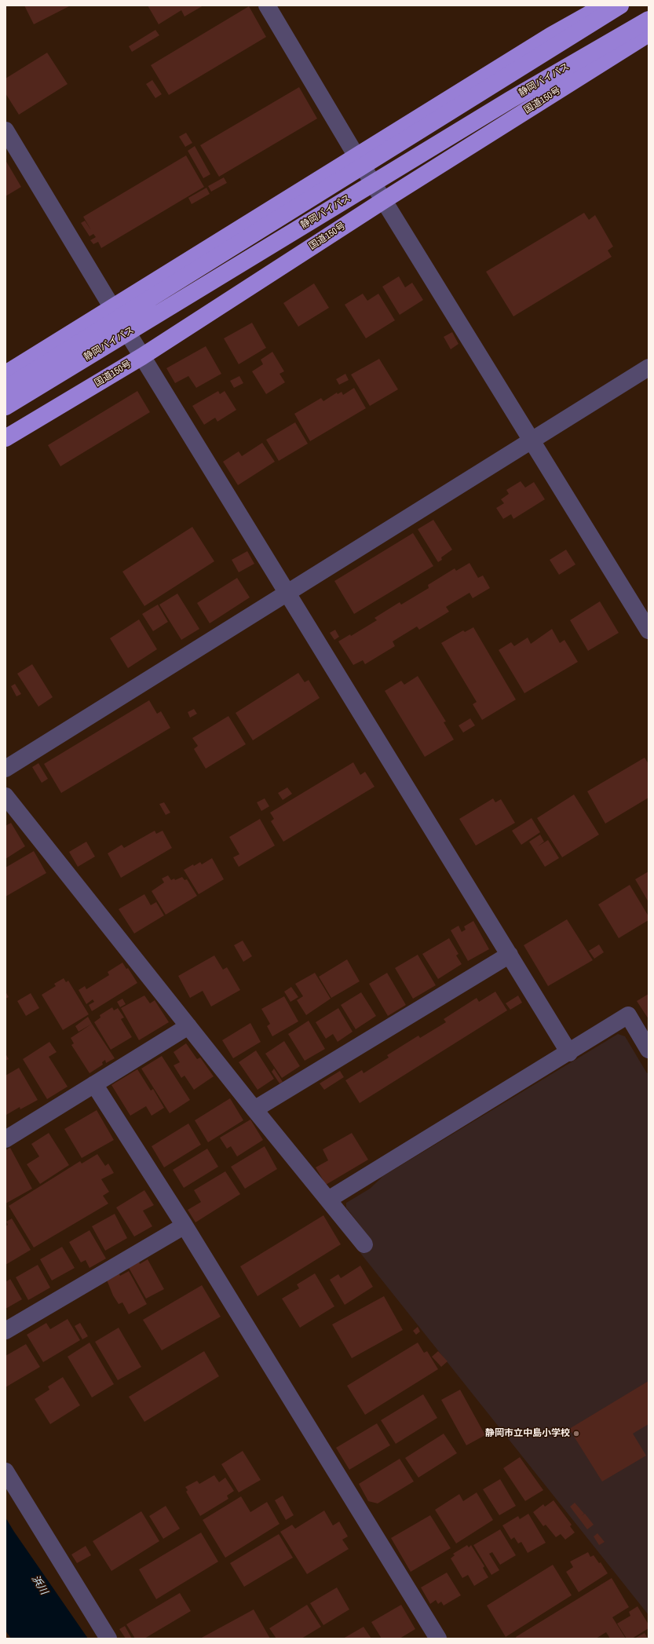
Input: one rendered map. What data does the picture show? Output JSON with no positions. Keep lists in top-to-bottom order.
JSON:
{
  "streets": {
    "highway": ["静岡バイパス", "国道150号"]
  },
  "water": ["浜川"],
  "places": ["静岡市立中島小学校"]
}
